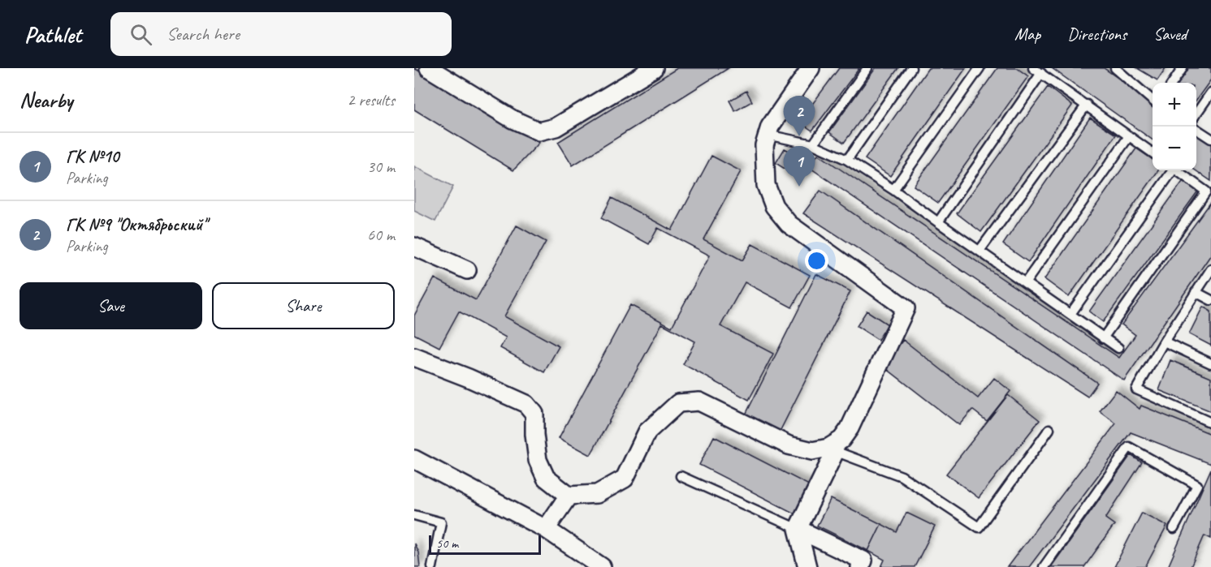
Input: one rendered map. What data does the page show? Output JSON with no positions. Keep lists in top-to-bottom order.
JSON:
{
  "scale_bar": "50 m",
  "page": {
    "header": "Pathlet",
    "search": "Search here",
    "nav": ["Map", "Directions", "Saved"],
    "heading": ["Nearby", "2 results"],
    "map_buttons": ["+", "−"],
    "pins": ["2", "1"],
    "list": [
      {
        "mark": "1",
        "name": "ГК №10",
        "note": "Parking",
        "value": "30 m"
      },
      {
        "mark": "2",
        "name": "ГК №9 \"Октябрьский\"",
        "note": "Parking",
        "value": "60 m"
      }
    ],
    "buttons": ["Save", "Share"],
    "scale": "50 m"
  }
}
